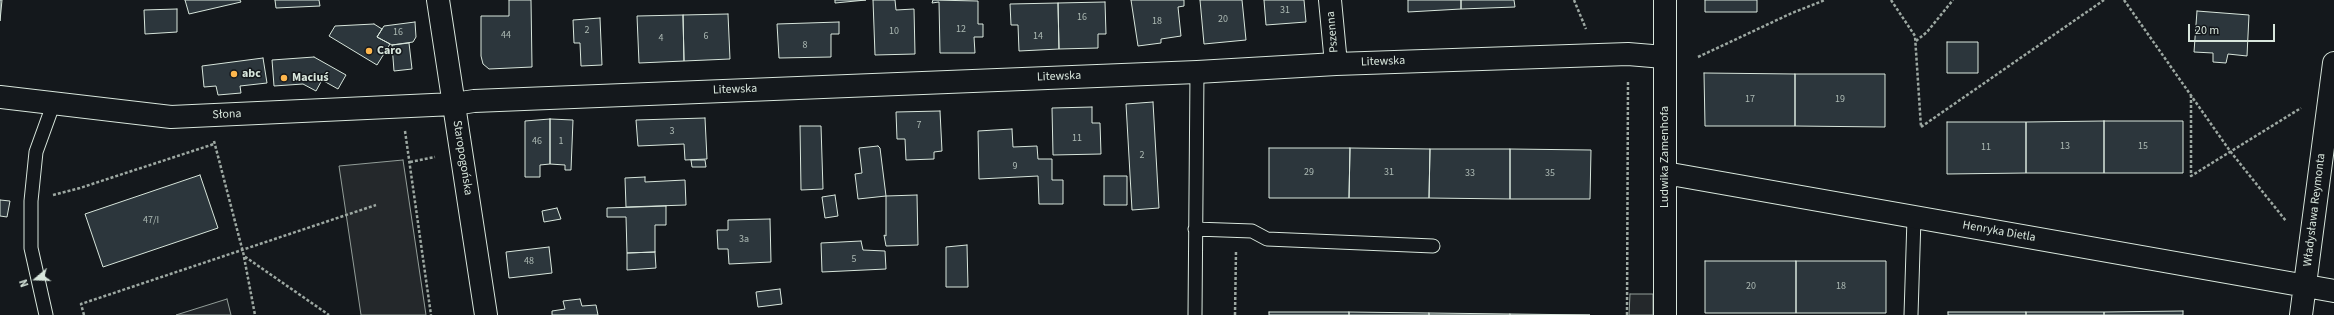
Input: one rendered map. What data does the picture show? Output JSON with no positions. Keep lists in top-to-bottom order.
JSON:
{
  "streets": {
    "street": [
      "Pszenna",
      "Litewska",
      "Słona",
      "Ludwika Zamenhofa",
      "Staropogońska",
      "Władysława Reymonta",
      "Henryka Dietla"
    ]
  },
  "crossings": [
    ["Pszenna", "Litewska"],
    ["Litewska", "Słona"],
    ["Litewska", "Ludwika Zamenhofa"],
    ["Litewska", "Staropogońska"],
    ["Słona", "Staropogońska"],
    ["Ludwika Zamenhofa", "Henryka Dietla"],
    ["Władysława Reymonta", "Henryka Dietla"]
  ],
  "places": ["Caro", "abc", "Maciuś"],
  "house_numbers": [
    "31",
    "16",
    "20",
    "18",
    "12",
    "2",
    "10",
    "16",
    "44",
    "6",
    "14",
    "4",
    "8",
    "17",
    "19",
    "7",
    "3",
    "11",
    "46",
    "1",
    "13",
    "15",
    "11",
    "2",
    "9",
    "29",
    "31",
    "33",
    "35",
    "47/I",
    "3a",
    "5",
    "48",
    "20",
    "18"
  ],
  "scale_bar": "20 m",
  "north": "left"
}
